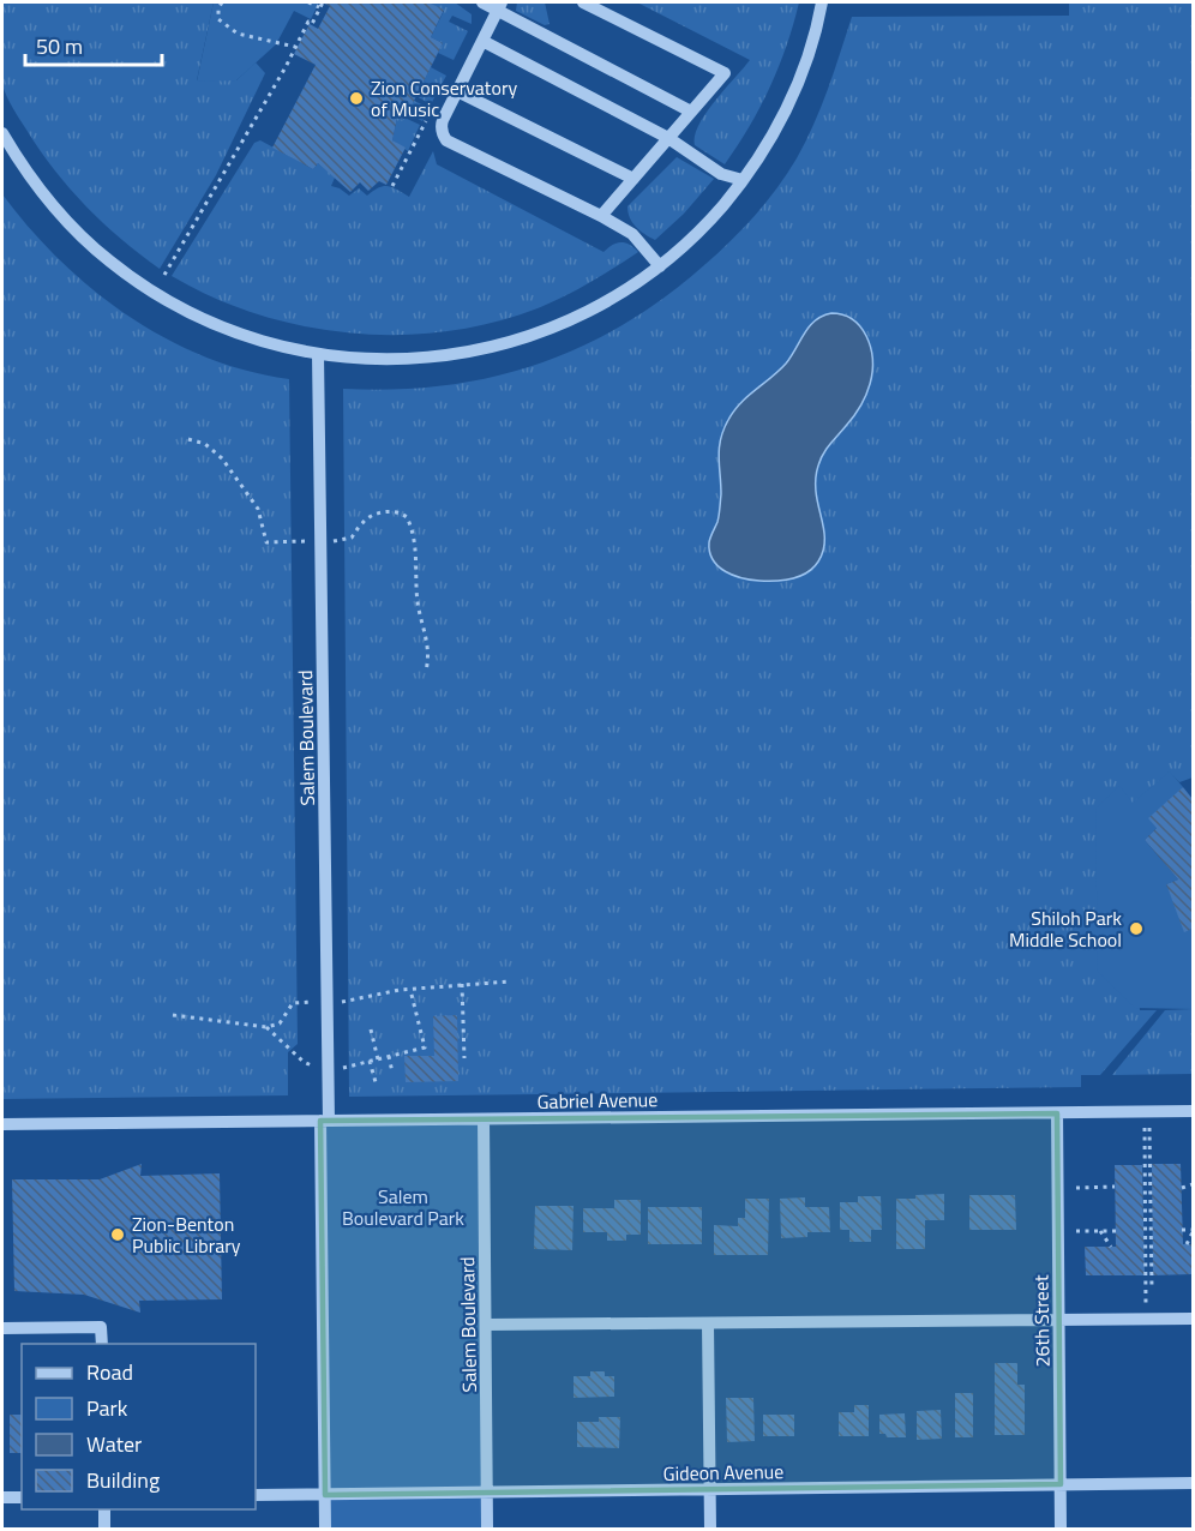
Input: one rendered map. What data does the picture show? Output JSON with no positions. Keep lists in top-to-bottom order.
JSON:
{
  "streets": {
    "street": [
      "Salem Boulevard",
      "Gabriel Avenue",
      "26th Street",
      "Gideon Avenue"
    ]
  },
  "crossings": [
    ["Salem Boulevard", "Gabriel Avenue"],
    ["Salem Boulevard", "Gideon Avenue"],
    ["Gabriel Avenue", "26th Street"],
    ["26th Street", "Gideon Avenue"]
  ],
  "parks": ["Salem Boulevard Park"],
  "places": ["Zion Conservatory of Music", "Shiloh Park Middle School", "Zion-Benton Public Library"],
  "legend": [
    "Road",
    "Park",
    "Water",
    "Building"
  ],
  "scale_bar": "50 m"
}
